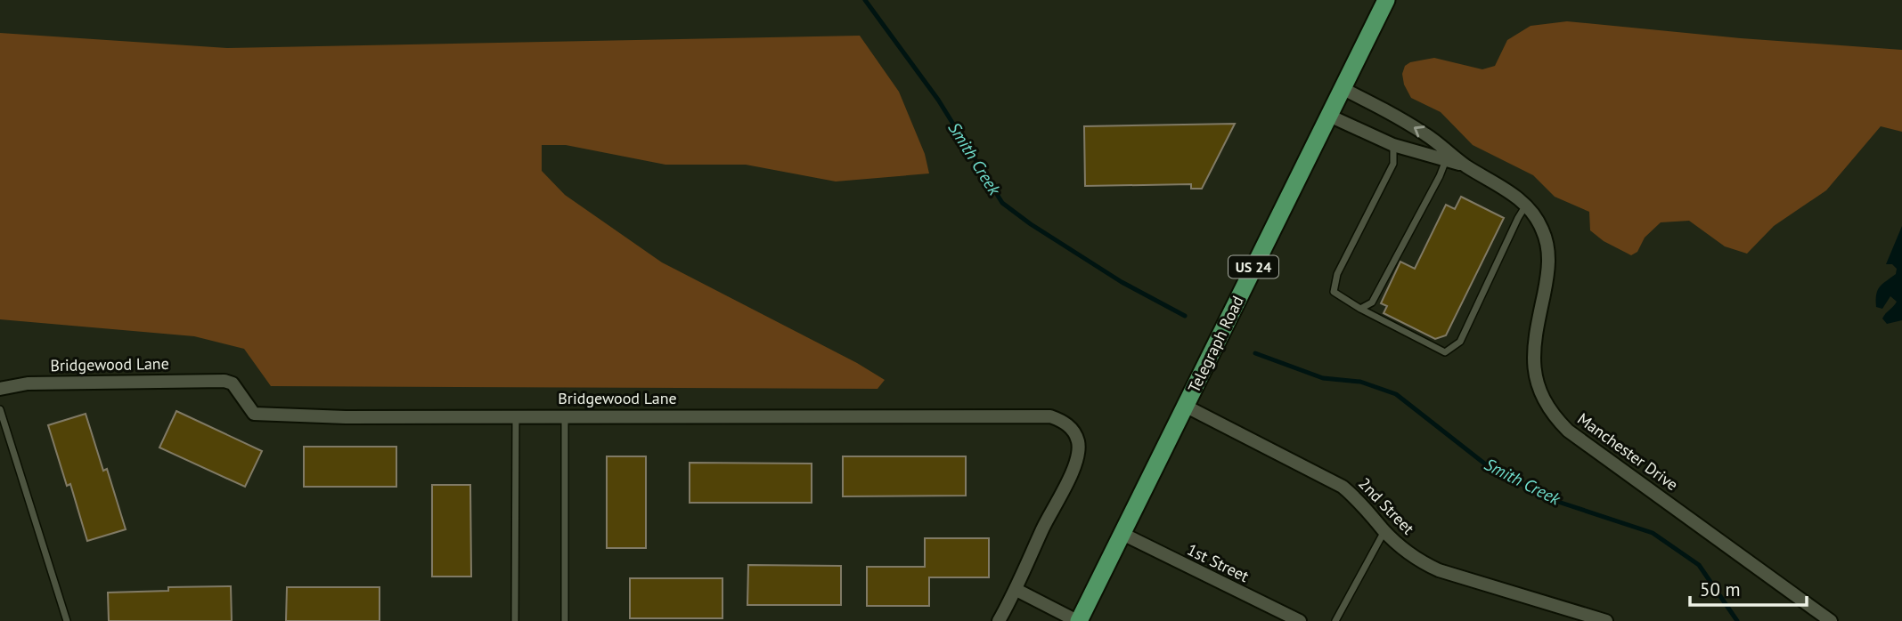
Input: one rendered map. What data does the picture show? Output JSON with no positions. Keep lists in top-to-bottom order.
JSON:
{
  "streets": {
    "main road": ["US 24", "Telegraph Road"],
    "street": [
      "Bridgewood Lane",
      "Manchester Drive",
      "2nd Street",
      "1st Street"
    ]
  },
  "crossings": [
    ["Telegraph Road", "Manchester Drive"],
    ["Telegraph Road", "2nd Street"],
    ["Telegraph Road", "1st Street"]
  ],
  "water": ["Smith Creek"],
  "scale_bar": "50 m"
}
